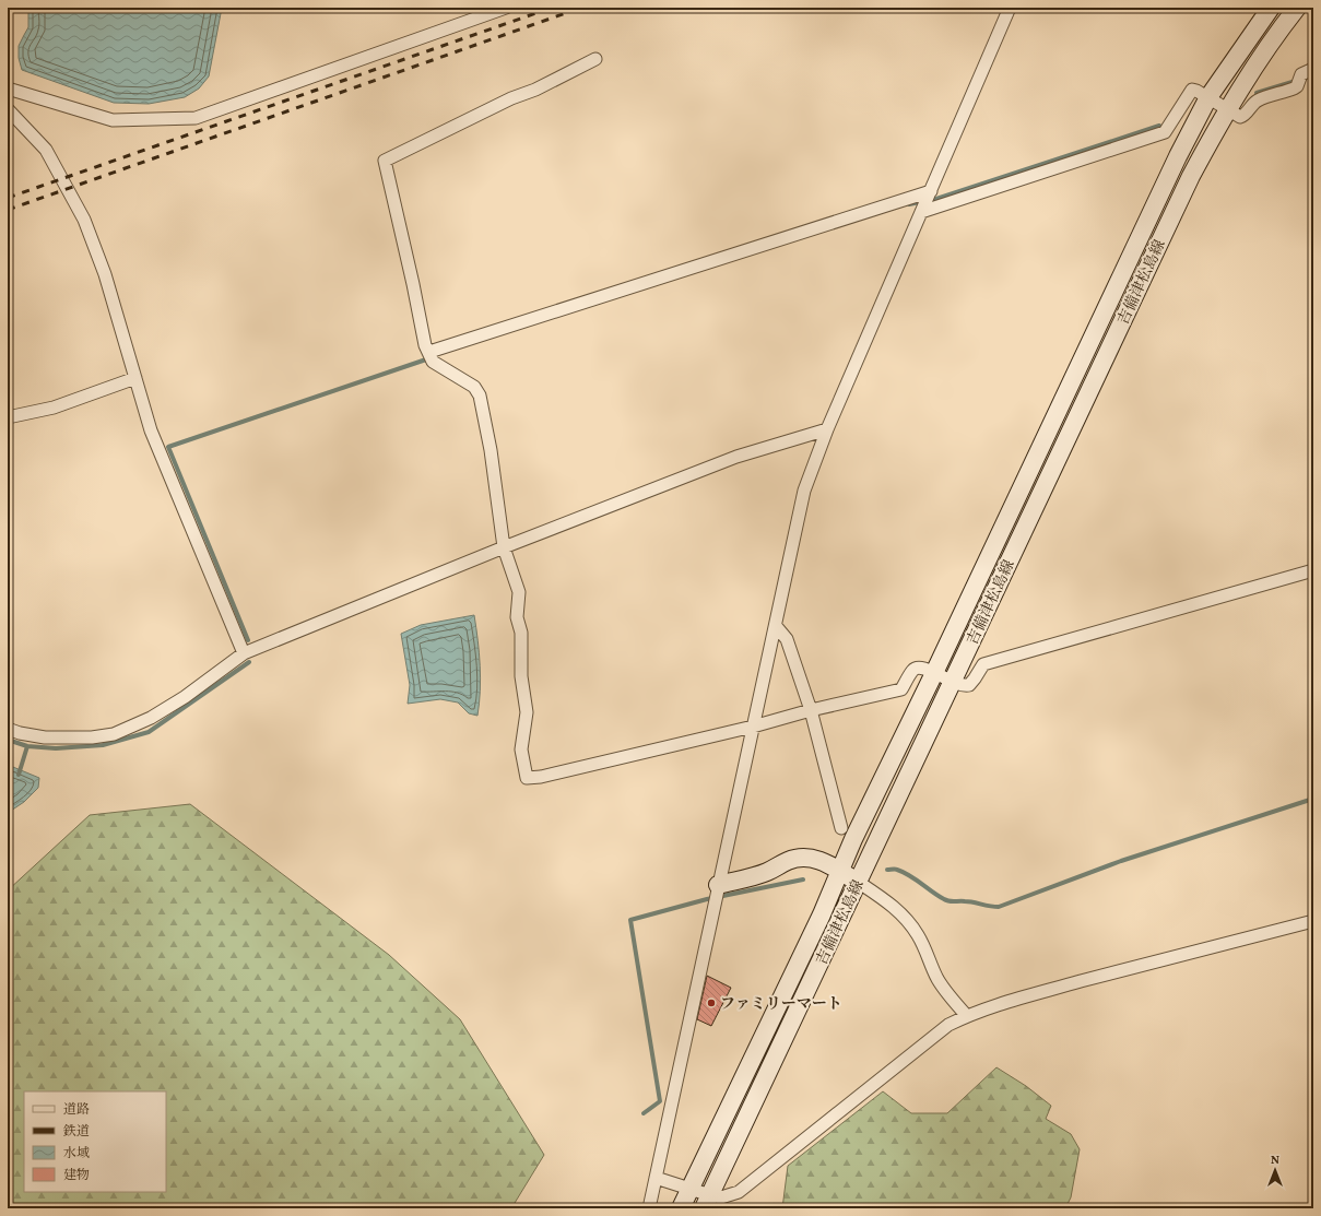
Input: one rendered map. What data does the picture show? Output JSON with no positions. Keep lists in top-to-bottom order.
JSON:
{
  "streets": {
    "main road": ["吉備津松島線"]
  },
  "places": ["ファミリーマート"],
  "legend": [
    "道路",
    "鉄道",
    "水域",
    "建物"
  ],
  "north": "top"
}
